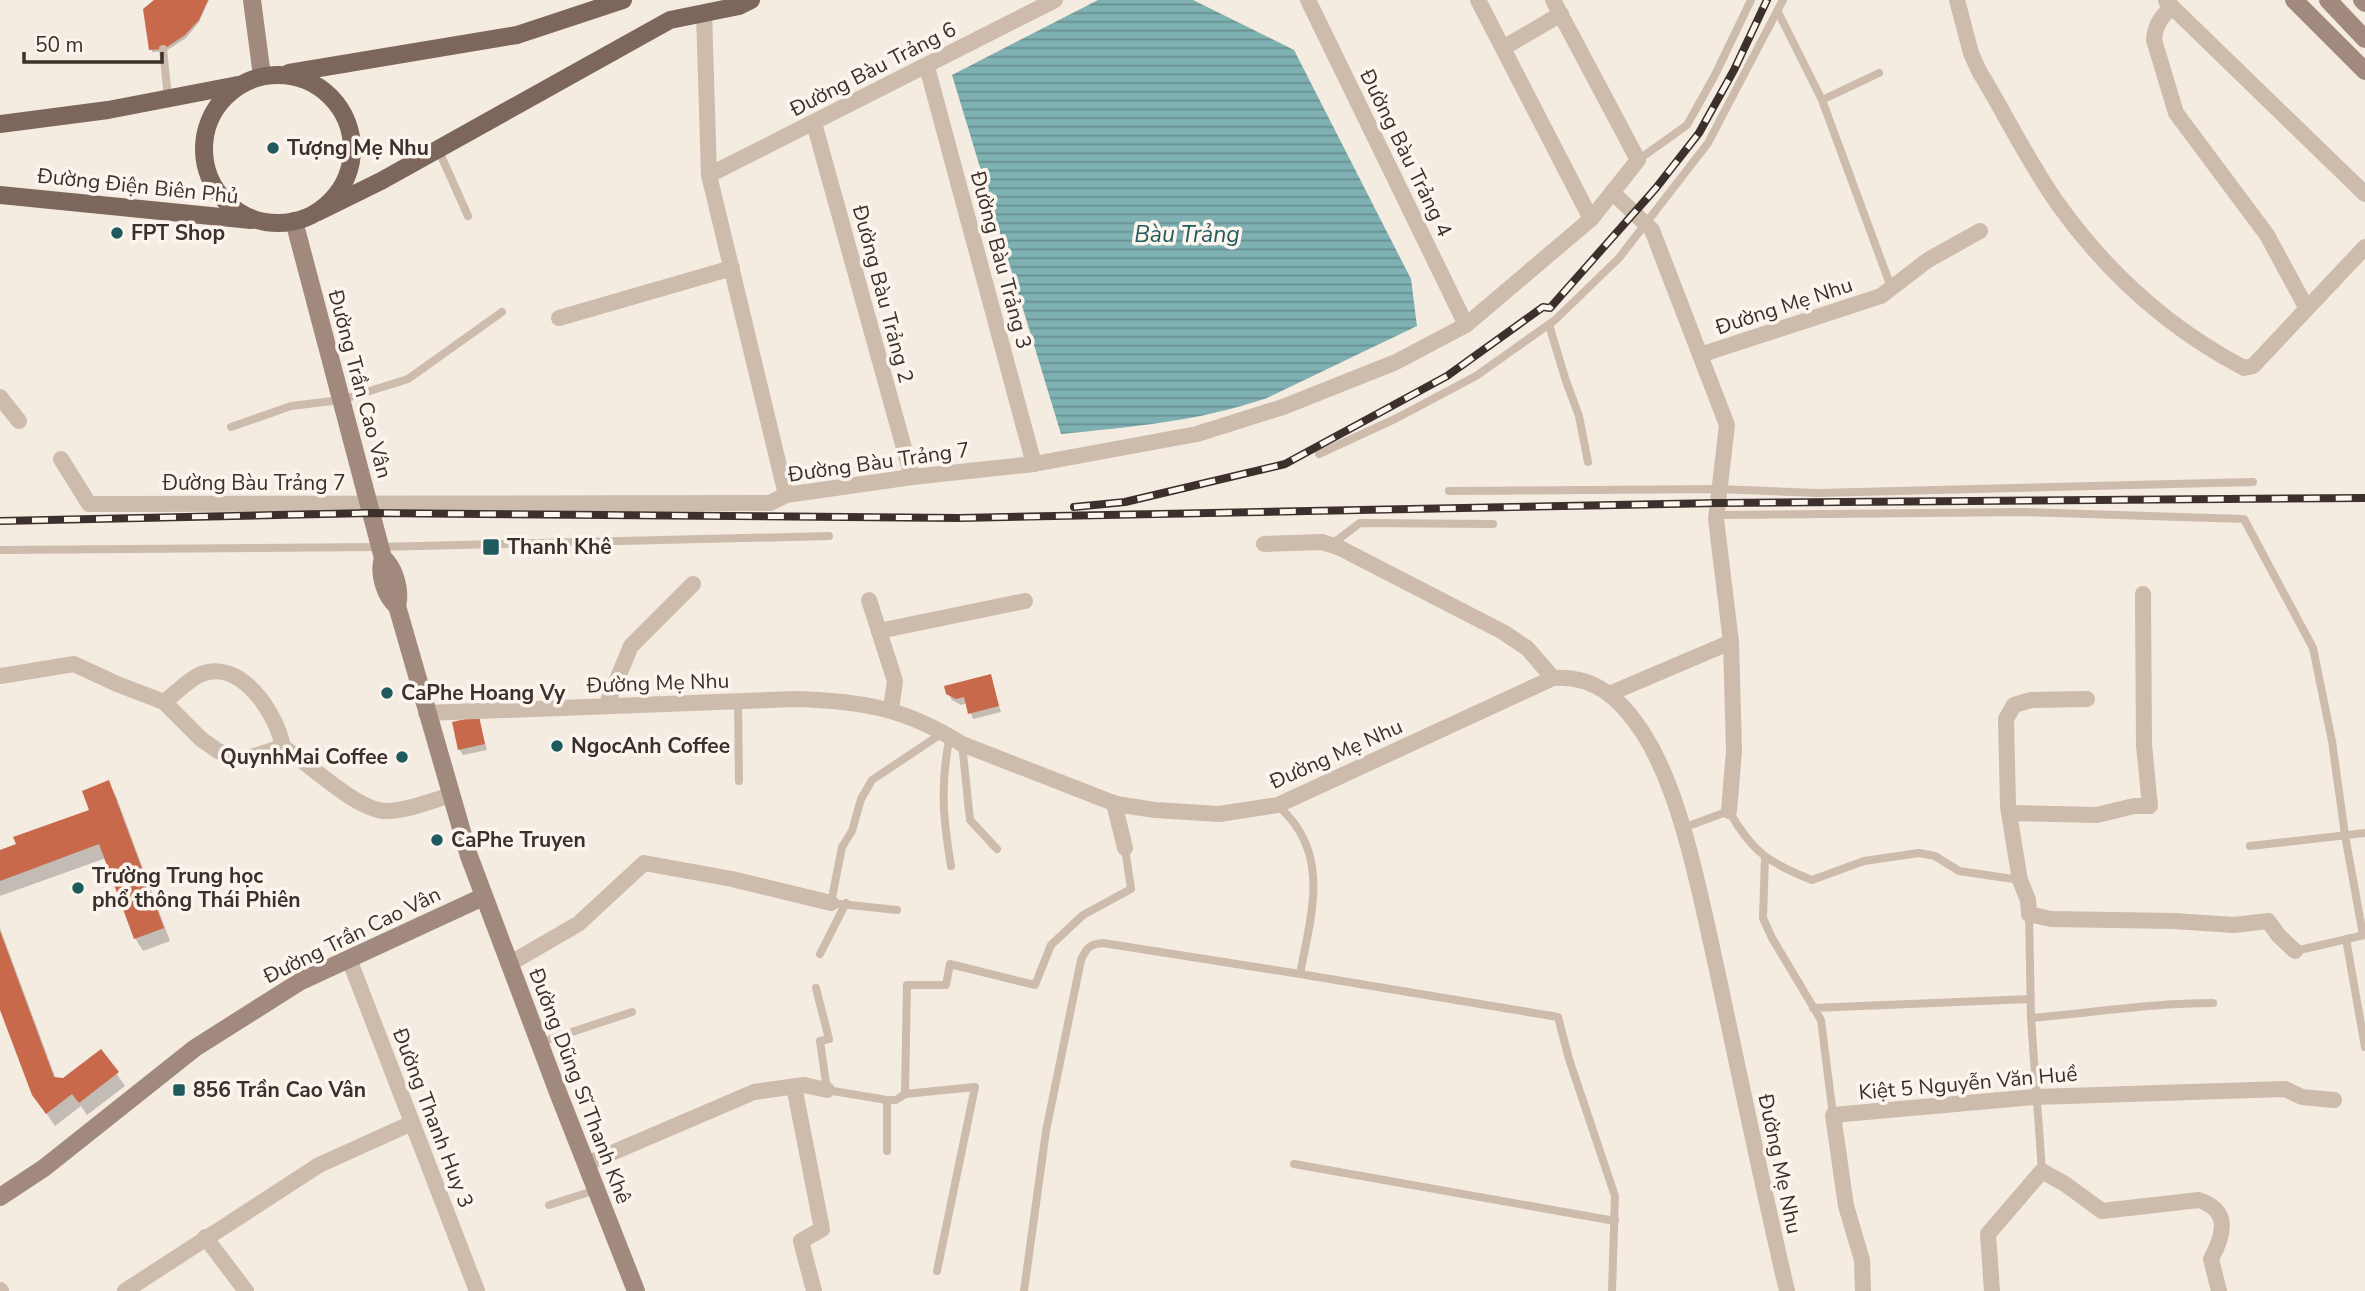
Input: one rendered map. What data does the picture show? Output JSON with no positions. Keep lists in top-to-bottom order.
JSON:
{
  "streets": {
    "main road": ["Đường Điện Biên Phủ", "Đường Trần Cao Vân", "Đường Dũng Sĩ Thanh Khê"],
    "street": [
      "Đường Bàu Trảng 6",
      "Đường Bàu Trảng 4",
      "Đường Bàu Trảng 3",
      "Đường Bàu Trảng 2",
      "Đường Mẹ Nhu",
      "Đường Bàu Trảng 7",
      "Kiệt 5 Nguyễn Văn Huề",
      "Đường Thanh Huy 3"
    ]
  },
  "crossings": [
    ["Đường Bàu Trảng 6", "Đường Bàu Trảng 3"],
    ["Đường Bàu Trảng 6", "Đường Bàu Trảng 2"],
    ["Đường Bàu Trảng 4", "Đường Bàu Trảng 7"],
    ["Đường Điện Biên Phủ", "Đường Trần Cao Vân"],
    ["Đường Bàu Trảng 3", "Đường Bàu Trảng 7"],
    ["Đường Bàu Trảng 2", "Đường Bàu Trảng 7"],
    ["Đường Mẹ Nhu", "Đường Trần Cao Vân"],
    ["Đường Trần Cao Vân", "Đường Bàu Trảng 7"],
    ["Đường Trần Cao Vân", "Đường Dũng Sĩ Thanh Khê"],
    ["Đường Trần Cao Vân", "Đường Thanh Huy 3"]
  ],
  "water": ["Bàu Trảng"],
  "places": {
    "other": [
      "Tượng Mẹ Nhu",
      "FPT Shop",
      "CaPhe Hoang Vy",
      "NgocAnh Coffee",
      "QuynhMai Coffee",
      "CaPhe Truyen",
      "Trường Trung học phổ thông Thái Phiên"
    ],
    "transit": ["Thanh Khê", "856 Trần Cao Vân"]
  },
  "scale_bar": "50 m"
}
